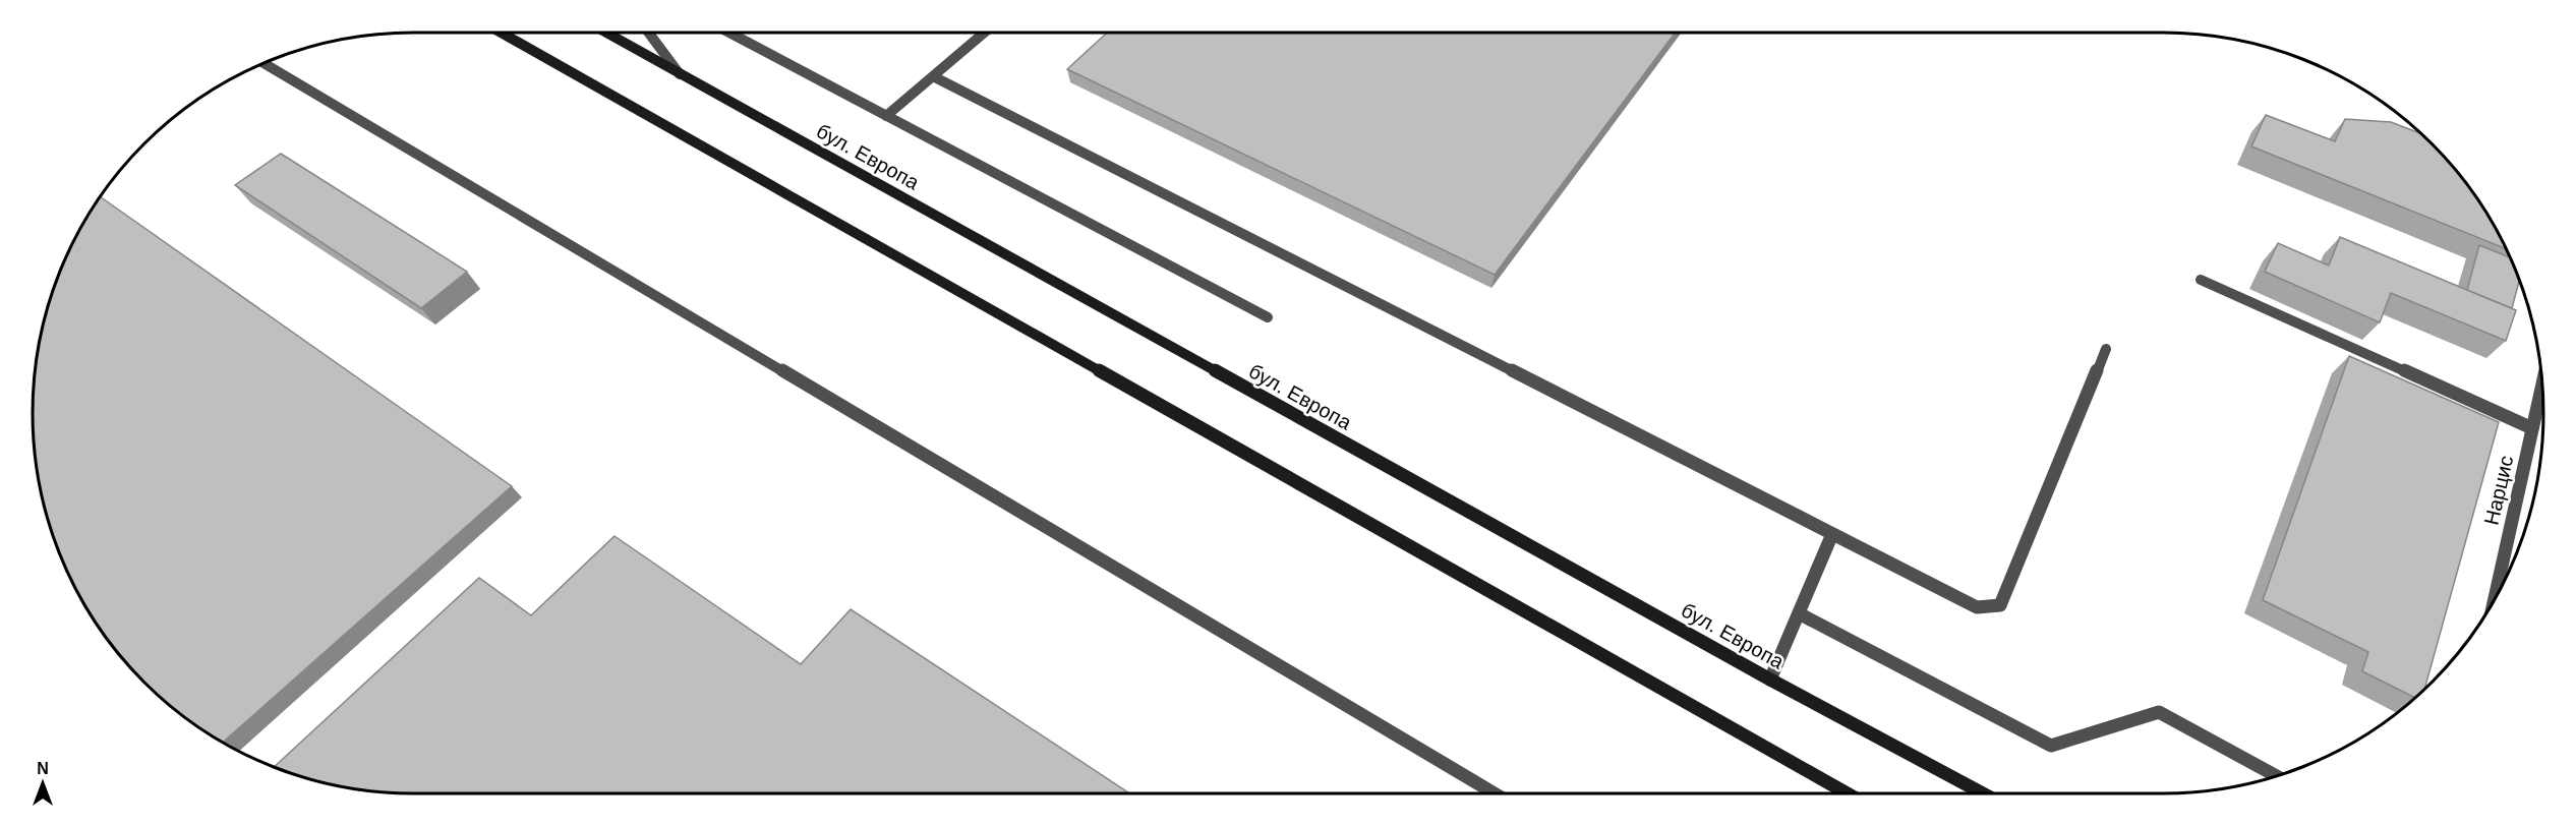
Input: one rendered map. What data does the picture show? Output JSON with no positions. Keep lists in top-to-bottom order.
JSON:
{
  "streets": {
    "main road": ["бул. Европа"],
    "street": ["Нарцис"]
  },
  "north": "top"
}
